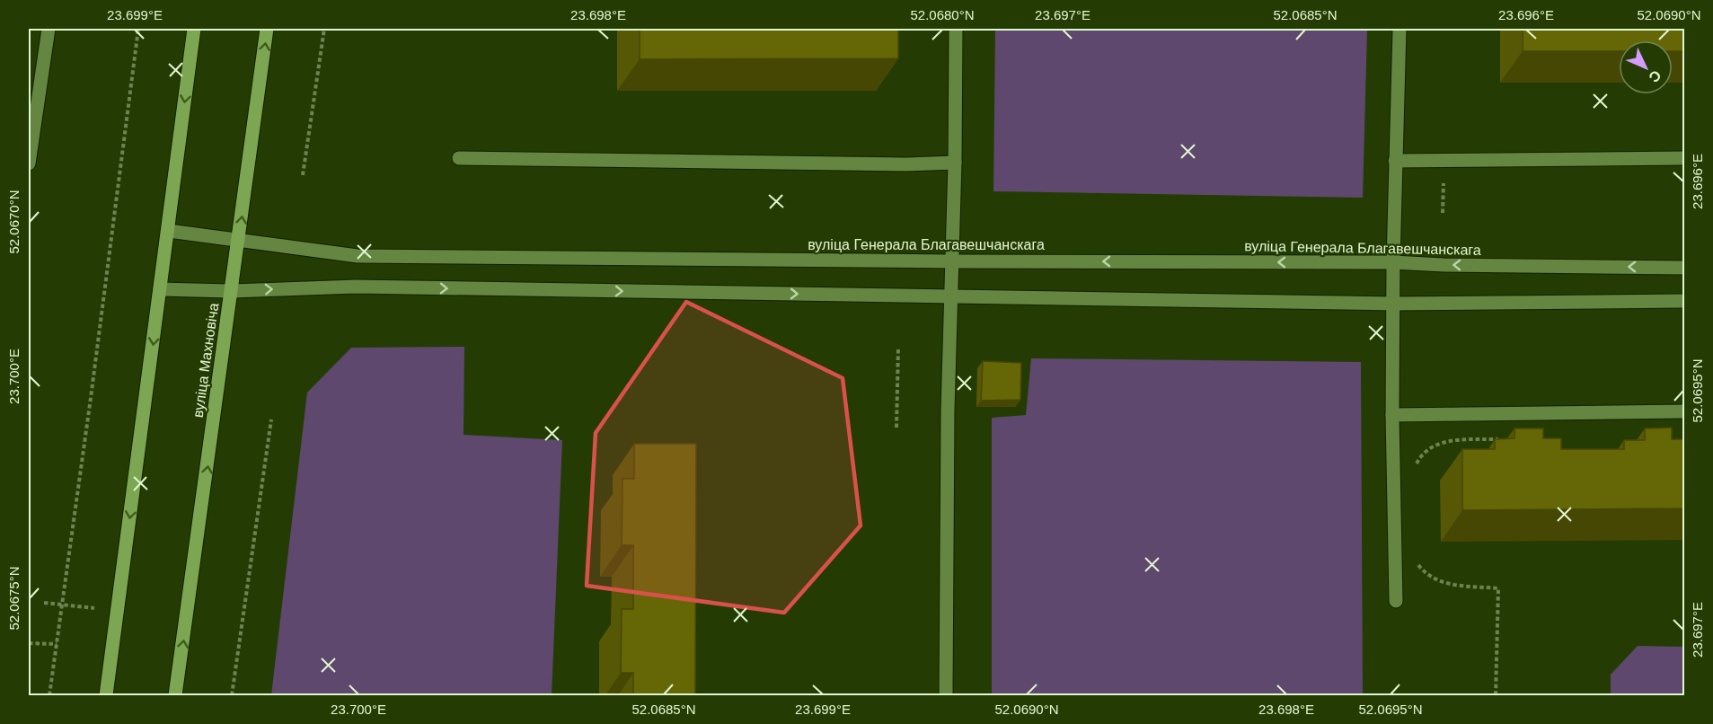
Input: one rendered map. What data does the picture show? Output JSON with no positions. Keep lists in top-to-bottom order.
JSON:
{
  "streets": {
    "main road": ["вуліца Махновіча"],
    "street": ["вуліца Генерала Благавешчанскага"]
  },
  "crossings": [
    ["вуліца Генерала Благавешчанскага", "вуліца Махновіча"]
  ],
  "north": "bottom right",
  "coordinates": [
    "23.699°E",
    "23.698°E",
    "52.0680°N",
    "23.697°E",
    "52.0685°N",
    "23.696°E",
    "52.0690°N",
    "52.0670°N",
    "23.700°E",
    "52.0695°N",
    "52.0675°N"
  ]
}
